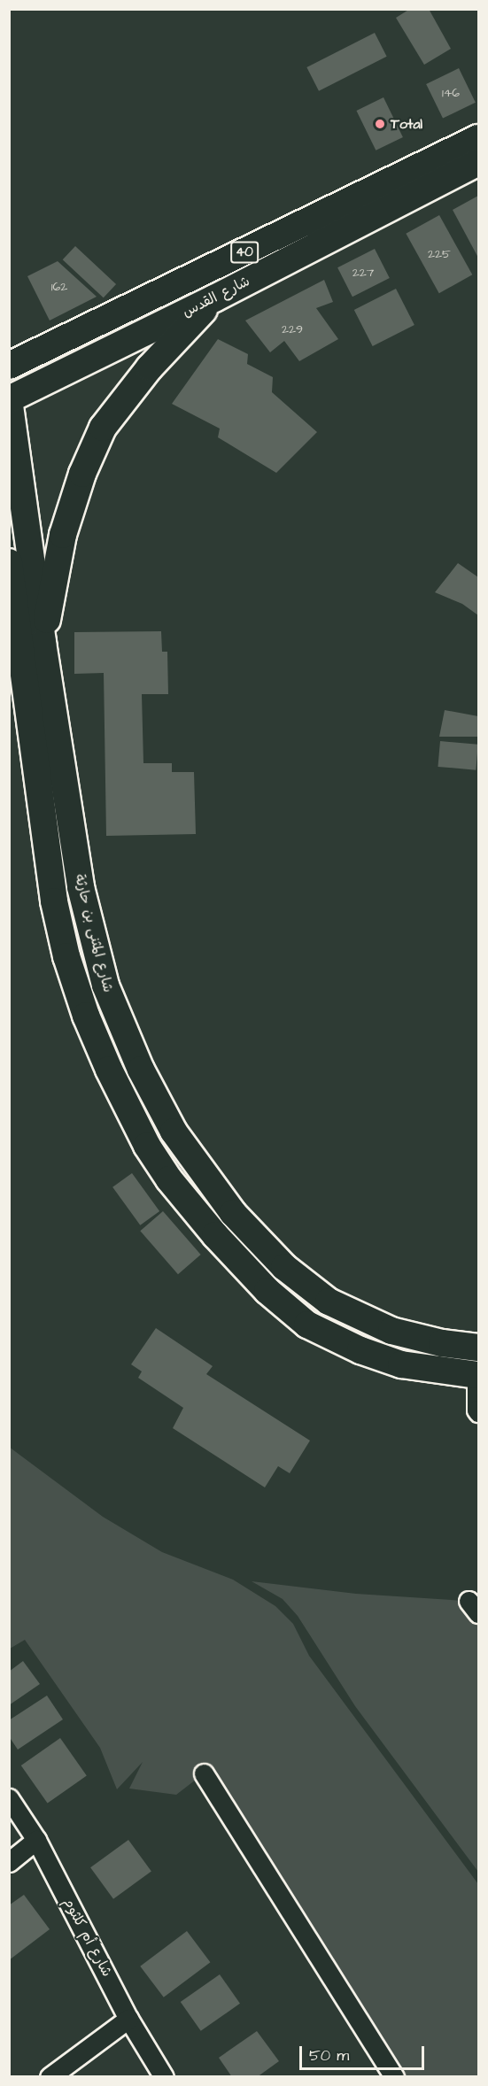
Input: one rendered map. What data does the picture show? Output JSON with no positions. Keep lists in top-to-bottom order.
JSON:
{
  "streets": {
    "highway": ["40", "شارع القدس", "شارع المثنى بن حارثة"],
    "street": ["شارع أم كلثوم"]
  },
  "crossings": [
    ["شارع القدس", "شارع المثنى بن حارثة"]
  ],
  "places": ["Total"],
  "house_numbers": [
    "146",
    "225",
    "227",
    "162",
    "229"
  ],
  "scale_bar": "50 m"
}
